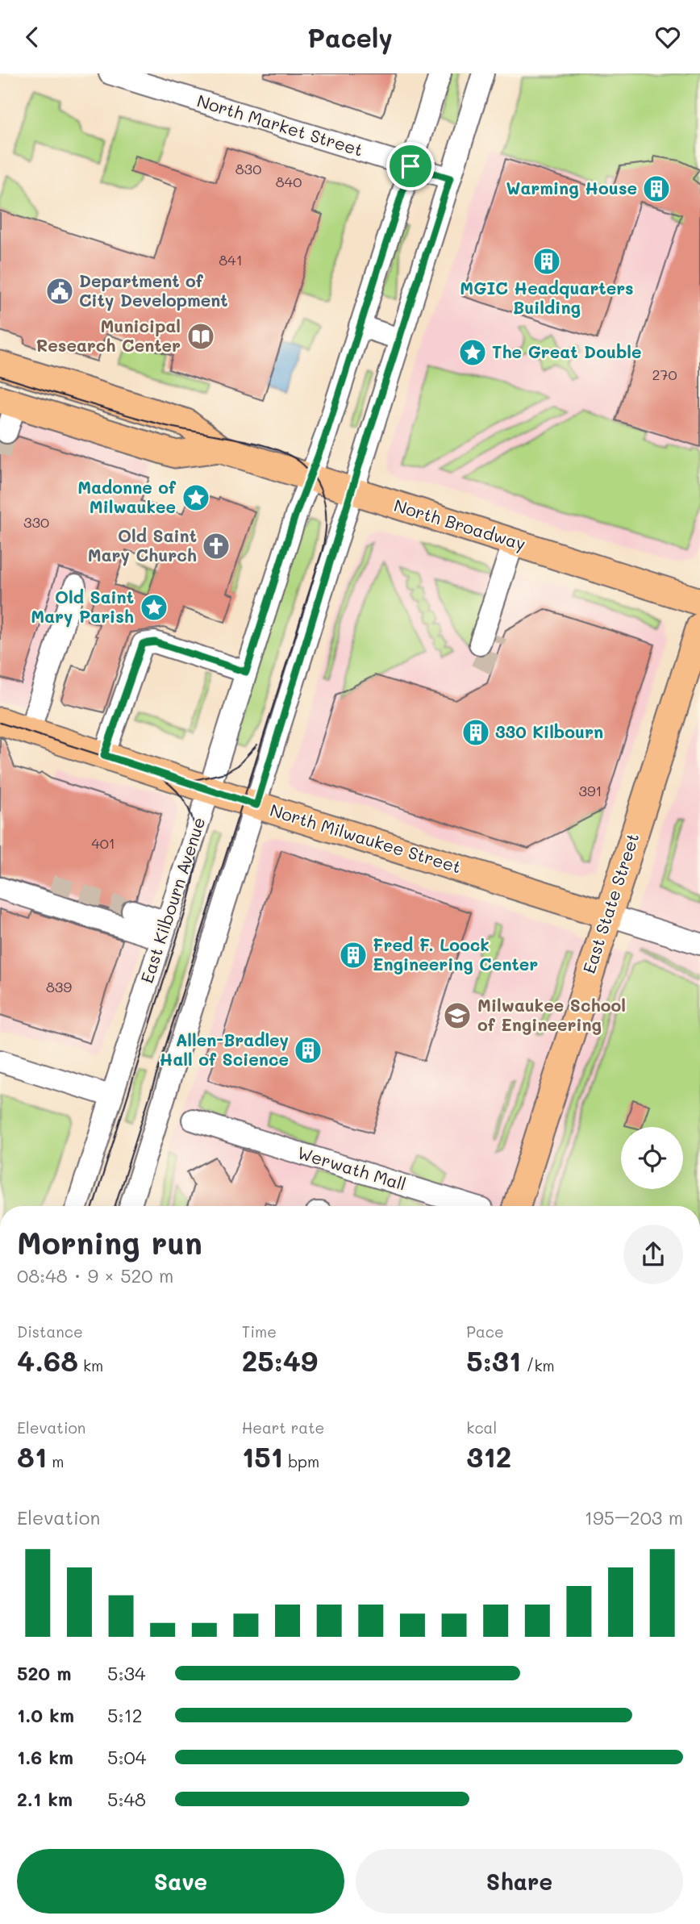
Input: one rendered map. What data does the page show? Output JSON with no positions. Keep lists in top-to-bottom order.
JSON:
{
  "streets": {
    "main road": ["North Broadway", "North Milwaukee Street", "East State Street"],
    "street": ["North Market Street", "East Kilbourn Avenue", "Werwath Mall"]
  },
  "crossings": [
    ["North Market Street", "East Kilbourn Avenue"],
    ["North Broadway", "East Kilbourn Avenue"],
    ["North Milwaukee Street", "East Kilbourn Avenue"],
    ["North Milwaukee Street", "East State Street"]
  ],
  "places": {
    "building": [
      "Warming House",
      "MGIC Headquarters Building",
      "330 Kilbourn",
      "Fred F. Loock Engineering Center",
      "Allen-Bradley Hall of Science"
    ],
    "public building": ["Department of City Development"],
    "library": ["Municipal Research Center"],
    "place": ["The Great Double", "Madonne of Milwaukee", "Old Saint Mary Parish"],
    "church": ["Old Saint Mary Church"],
    "school or university": ["Milwaukee School of Engineering"]
  },
  "house_numbers": [
    "830",
    "840",
    "841",
    "270",
    "330",
    "391",
    "401",
    "839"
  ],
  "page": {
    "header": "Pacely",
    "heading": ["Morning run", "08:48 · 9 × 520 m"],
    "stats": [
      ["Distance", "4.68 km"],
      ["Time", "25:49"],
      ["Pace", "5:31 /km"],
      ["Elevation", "81 m"],
      ["Heart rate", "151 bpm"],
      ["kcal", "312"]
    ],
    "chart": ["Elevation", "195–203 m"],
    "list": [
      {
        "name": "520 m",
        "note": "5:34"
      },
      {
        "name": "1.0 km",
        "note": "5:12"
      },
      {
        "name": "1.6 km",
        "note": "5:04"
      },
      {
        "name": "2.1 km",
        "note": "5:48"
      }
    ],
    "buttons": ["Save", "Share"]
  }
}
